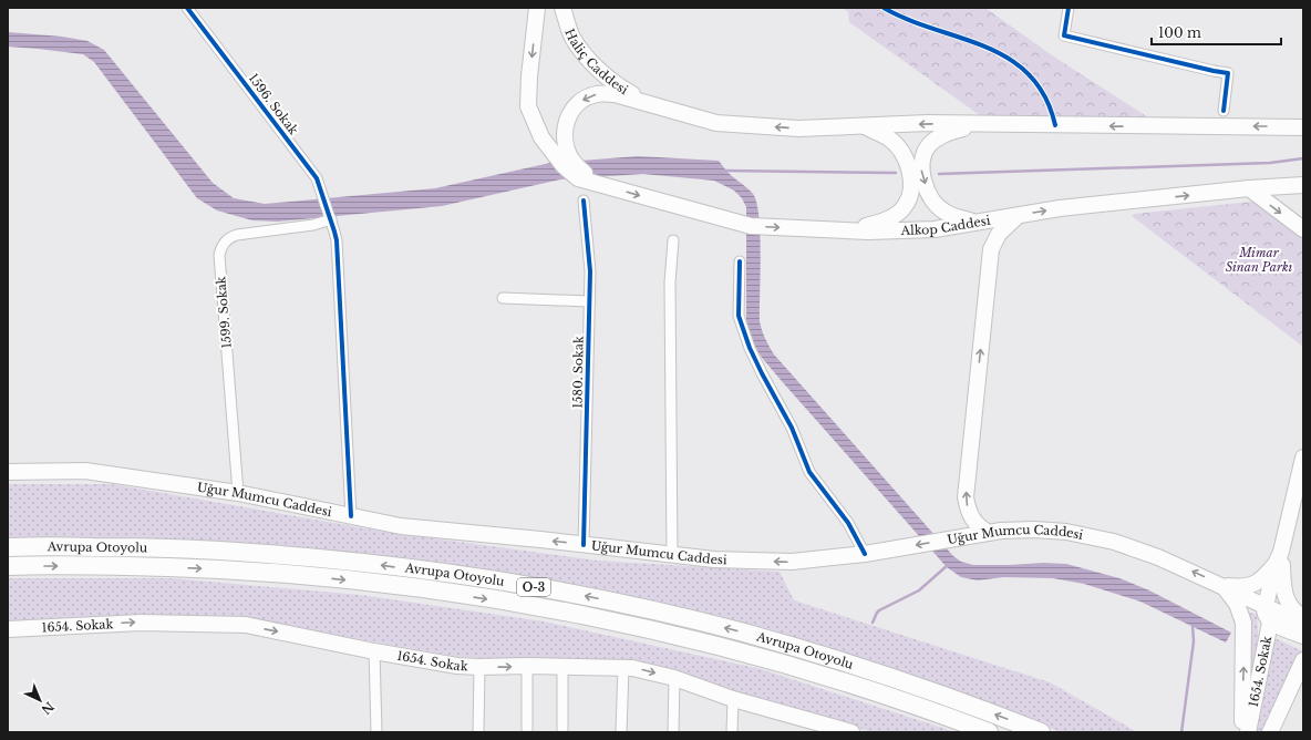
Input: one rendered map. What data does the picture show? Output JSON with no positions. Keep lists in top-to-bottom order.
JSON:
{
  "streets": {
    "highway": ["Avrupa Otoyolu", "O-3"],
    "main road": [
      "Haliç Caddesi",
      "Alkop Caddesi",
      "Uğur Mumcu Caddesi",
      "1654. Sokak"
    ],
    "street": ["1596. Sokak", "1599. Sokak", "1580. Sokak"]
  },
  "crossings": [
    ["1596. Sokak", "1599. Sokak"],
    ["1596. Sokak", "Uğur Mumcu Caddesi"],
    ["1599. Sokak", "Uğur Mumcu Caddesi"],
    ["1580. Sokak", "Uğur Mumcu Caddesi"],
    ["Uğur Mumcu Caddesi", "1654. Sokak"]
  ],
  "one_way": ["Uğur Mumcu Caddesi", "1654. Sokak"],
  "parks": ["Mimar Sinan Parkı"],
  "scale_bar": "100 m",
  "north": "bottom right"
}
